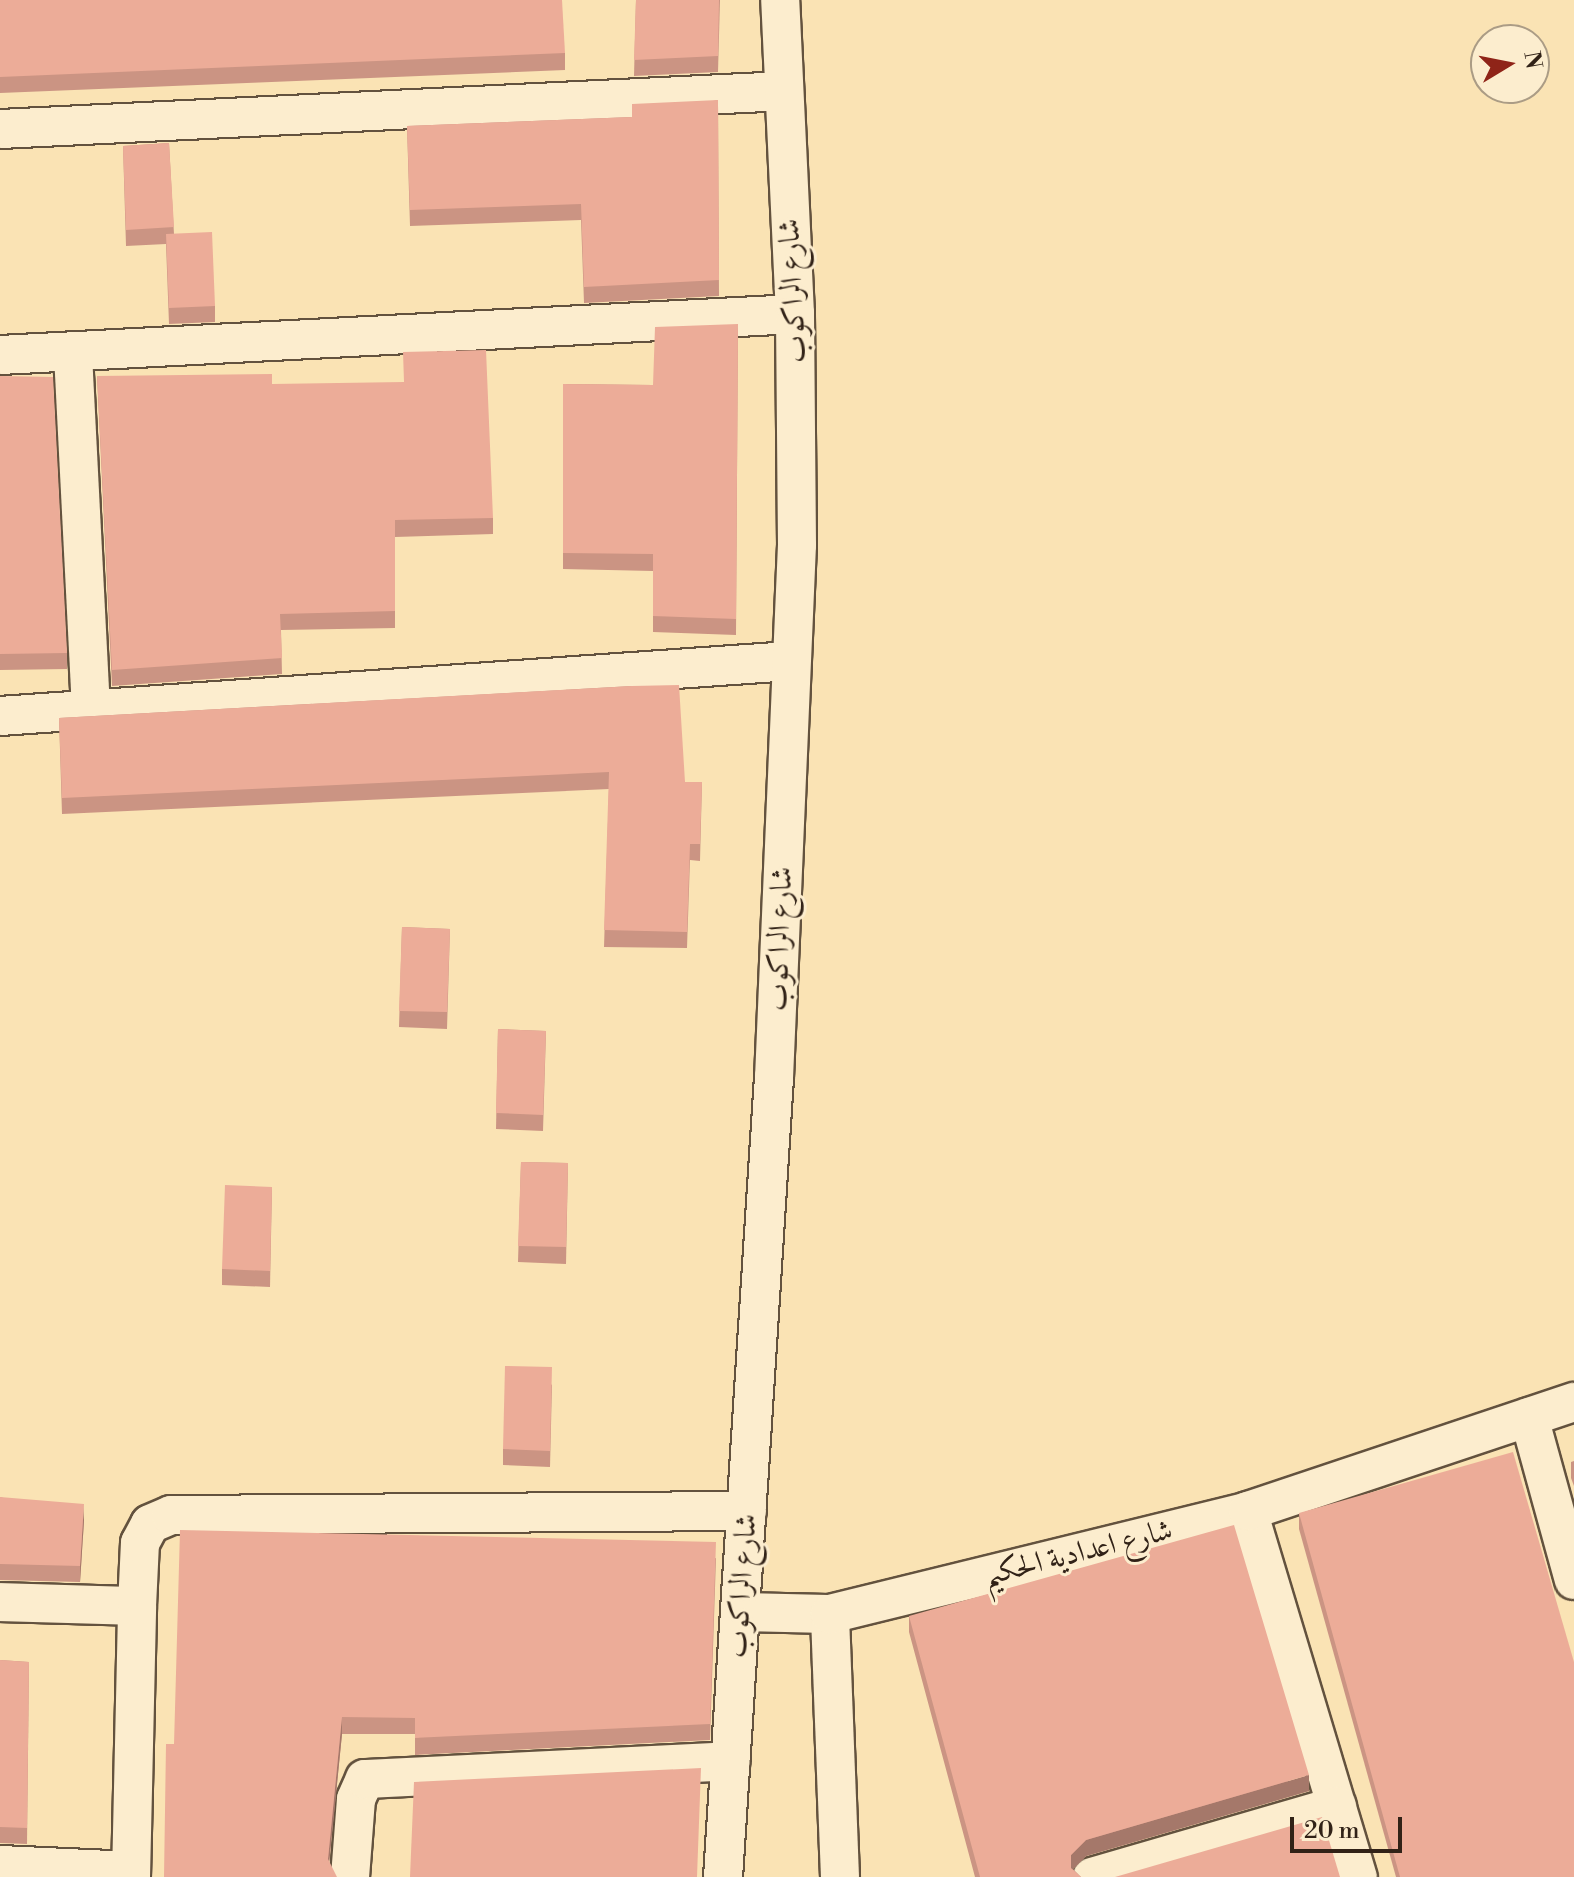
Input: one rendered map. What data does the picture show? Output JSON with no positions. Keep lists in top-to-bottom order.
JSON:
{
  "streets": {
    "street": ["شارع الراكوب", "شارع اعدادية الحكيم"]
  },
  "crossings": [
    ["شارع الراكوب", "شارع اعدادية الحكيم"]
  ],
  "scale_bar": "20 m",
  "north": "right"
}
